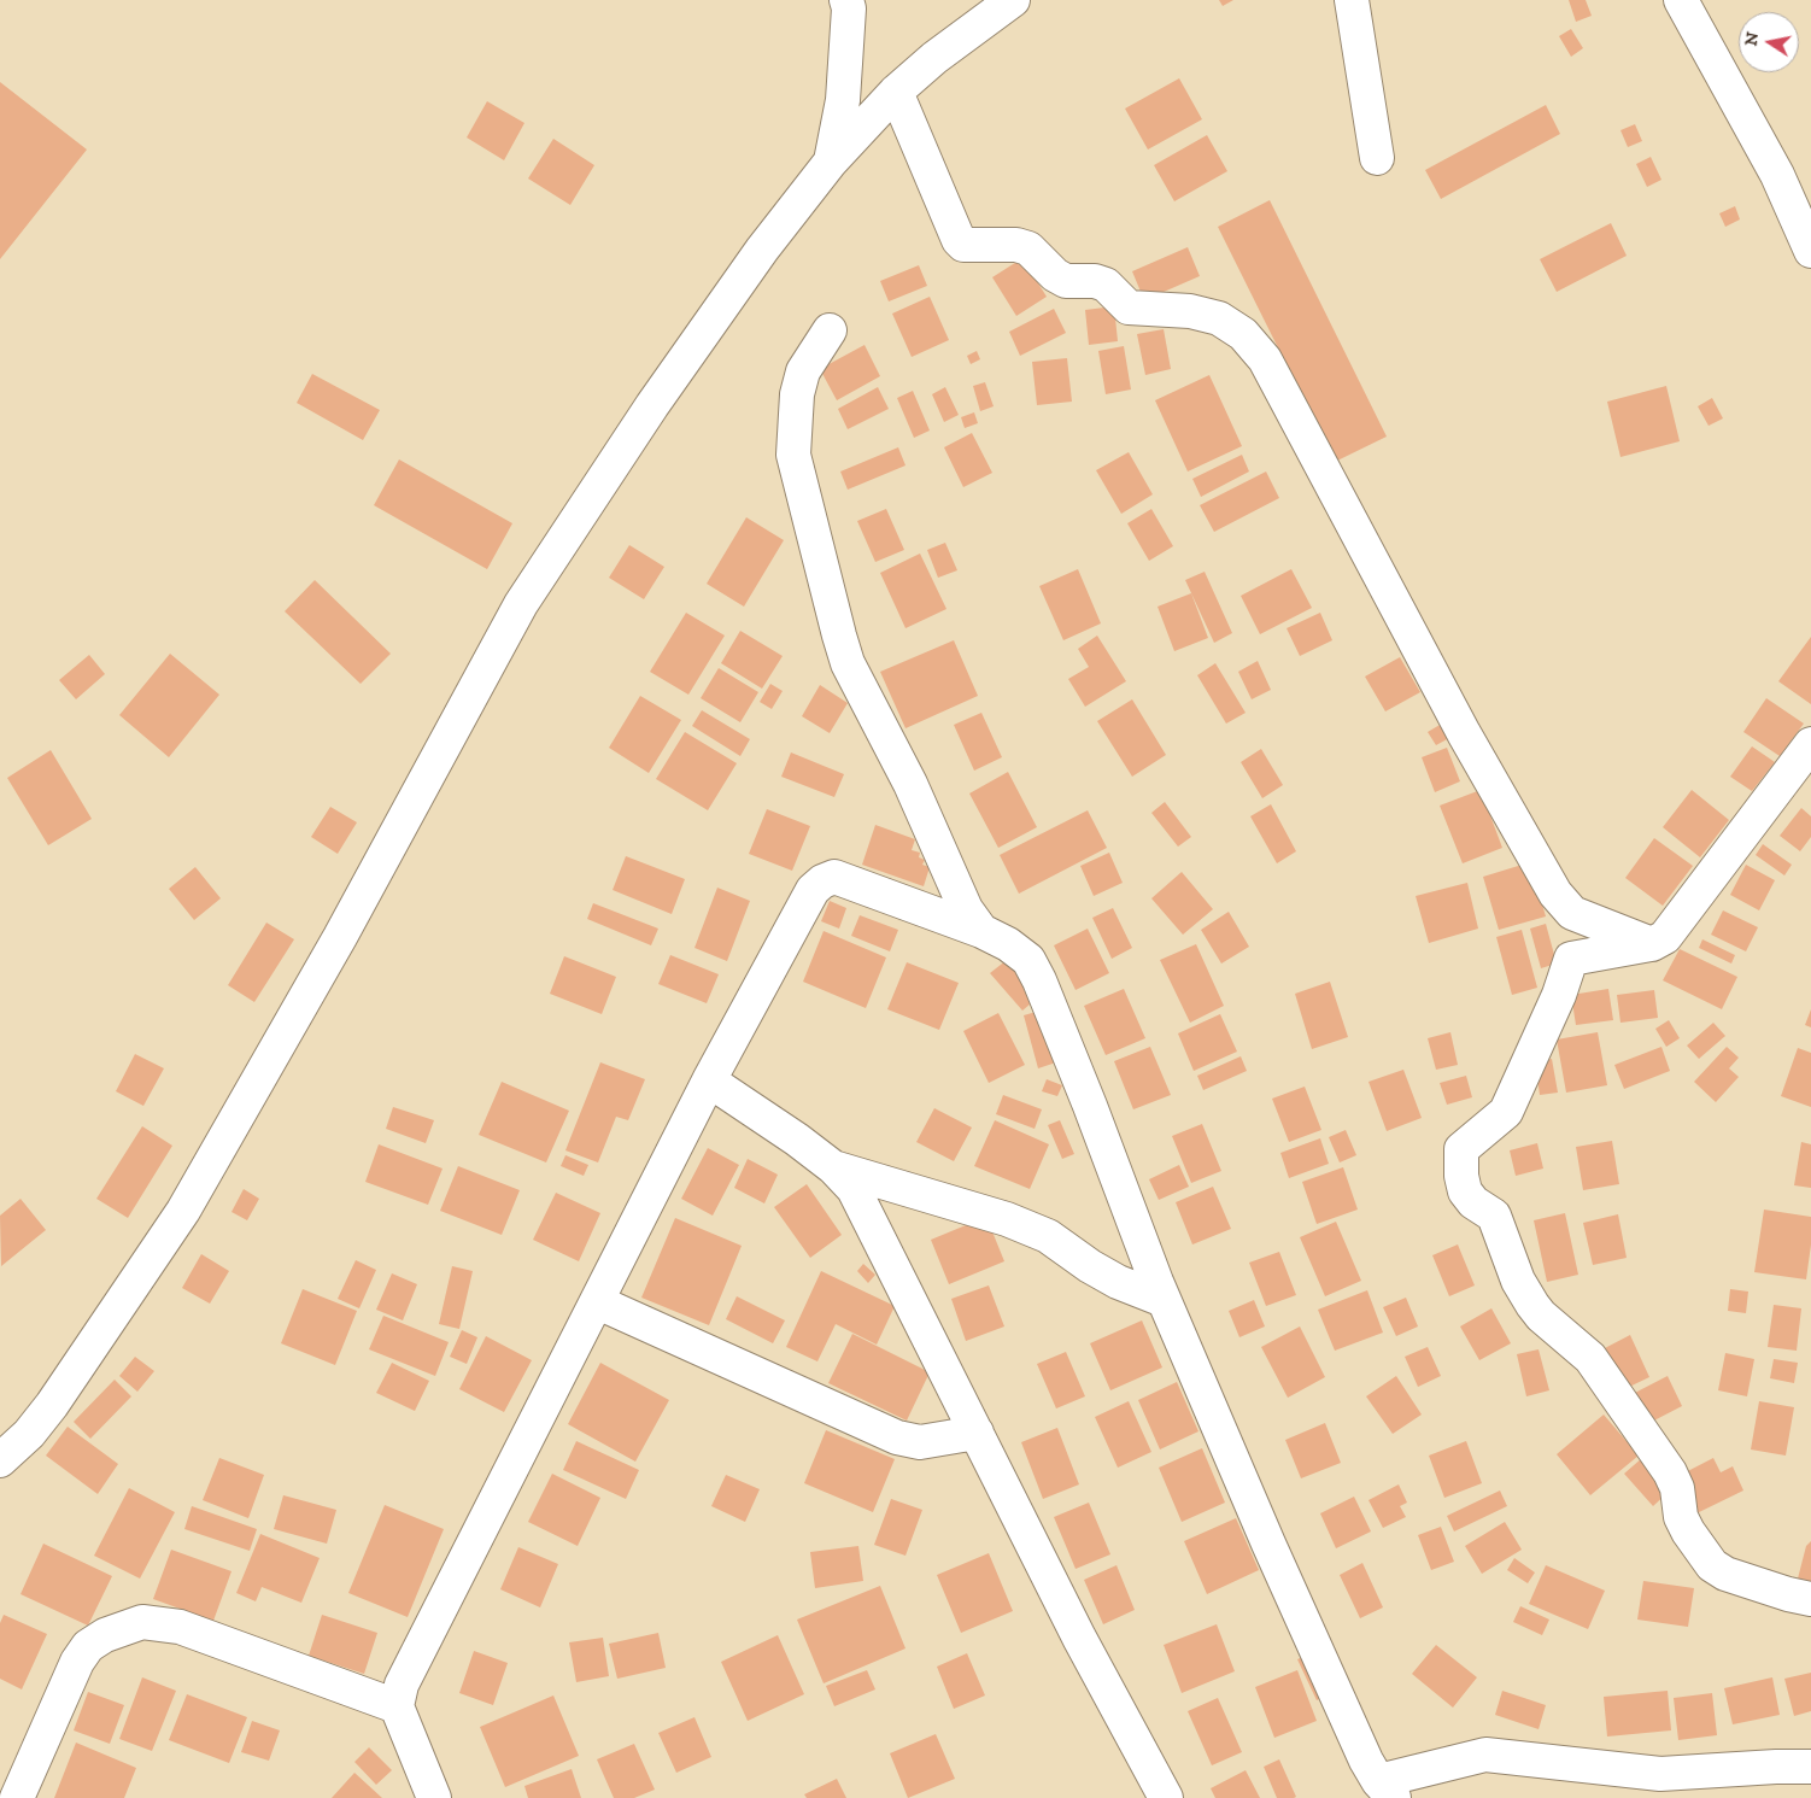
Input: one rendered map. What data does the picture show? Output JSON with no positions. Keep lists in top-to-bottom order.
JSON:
{
  "north": "left"
}
